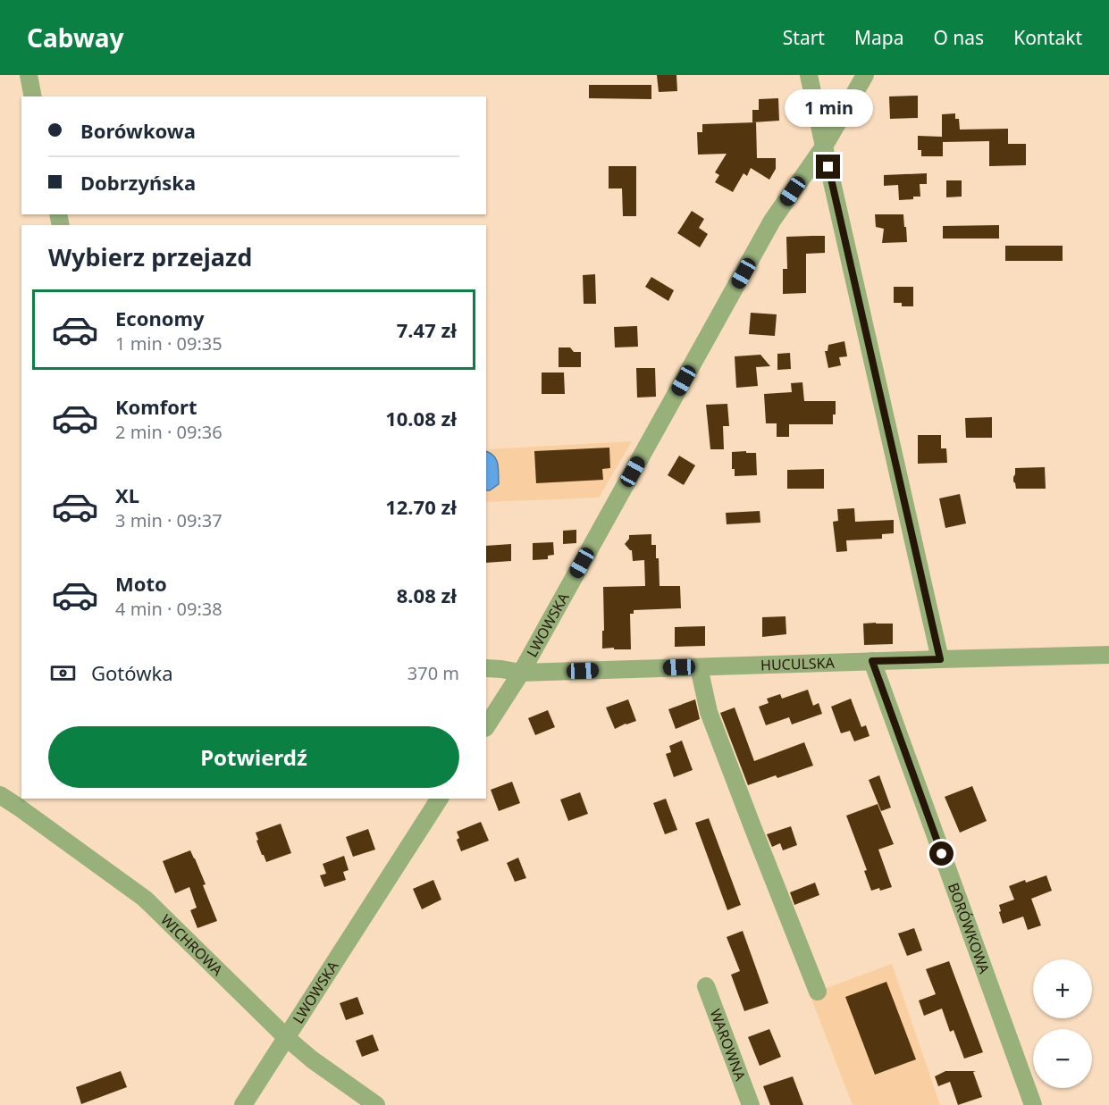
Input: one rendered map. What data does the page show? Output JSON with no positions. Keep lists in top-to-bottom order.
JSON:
{
  "streets": {
    "street": [
      "LWOWSKA",
      "HUCULSKA",
      "BORÓWKOWA",
      "WICHROWA",
      "WAROWNA"
    ]
  },
  "crossings": [
    ["LWOWSKA", "HUCULSKA"],
    ["LWOWSKA", "WICHROWA"],
    ["HUCULSKA", "BORÓWKOWA"]
  ],
  "page": {
    "header": "Cabway",
    "nav": [
      "Start",
      "Mapa",
      "O nas",
      "Kontakt"
    ],
    "bubble": "1 min",
    "banner": ["Borówkowa", "Dobrzyńska"],
    "heading": "Wybierz przejazd",
    "list": [
      {
        "name": "Economy",
        "note": "1 min · 09:35",
        "value": "7.47 zł"
      },
      {
        "name": "Komfort",
        "note": "2 min · 09:36",
        "value": "10.08 zł"
      },
      {
        "name": "XL",
        "note": "3 min · 09:37",
        "value": "12.70 zł"
      },
      {
        "name": "Moto",
        "note": "4 min · 09:38",
        "value": "8.08 zł"
      }
    ],
    "pay": ["Gotówka", "370 m"],
    "buttons": "Potwierdź",
    "map_buttons": ["+", "−"]
  }
}
